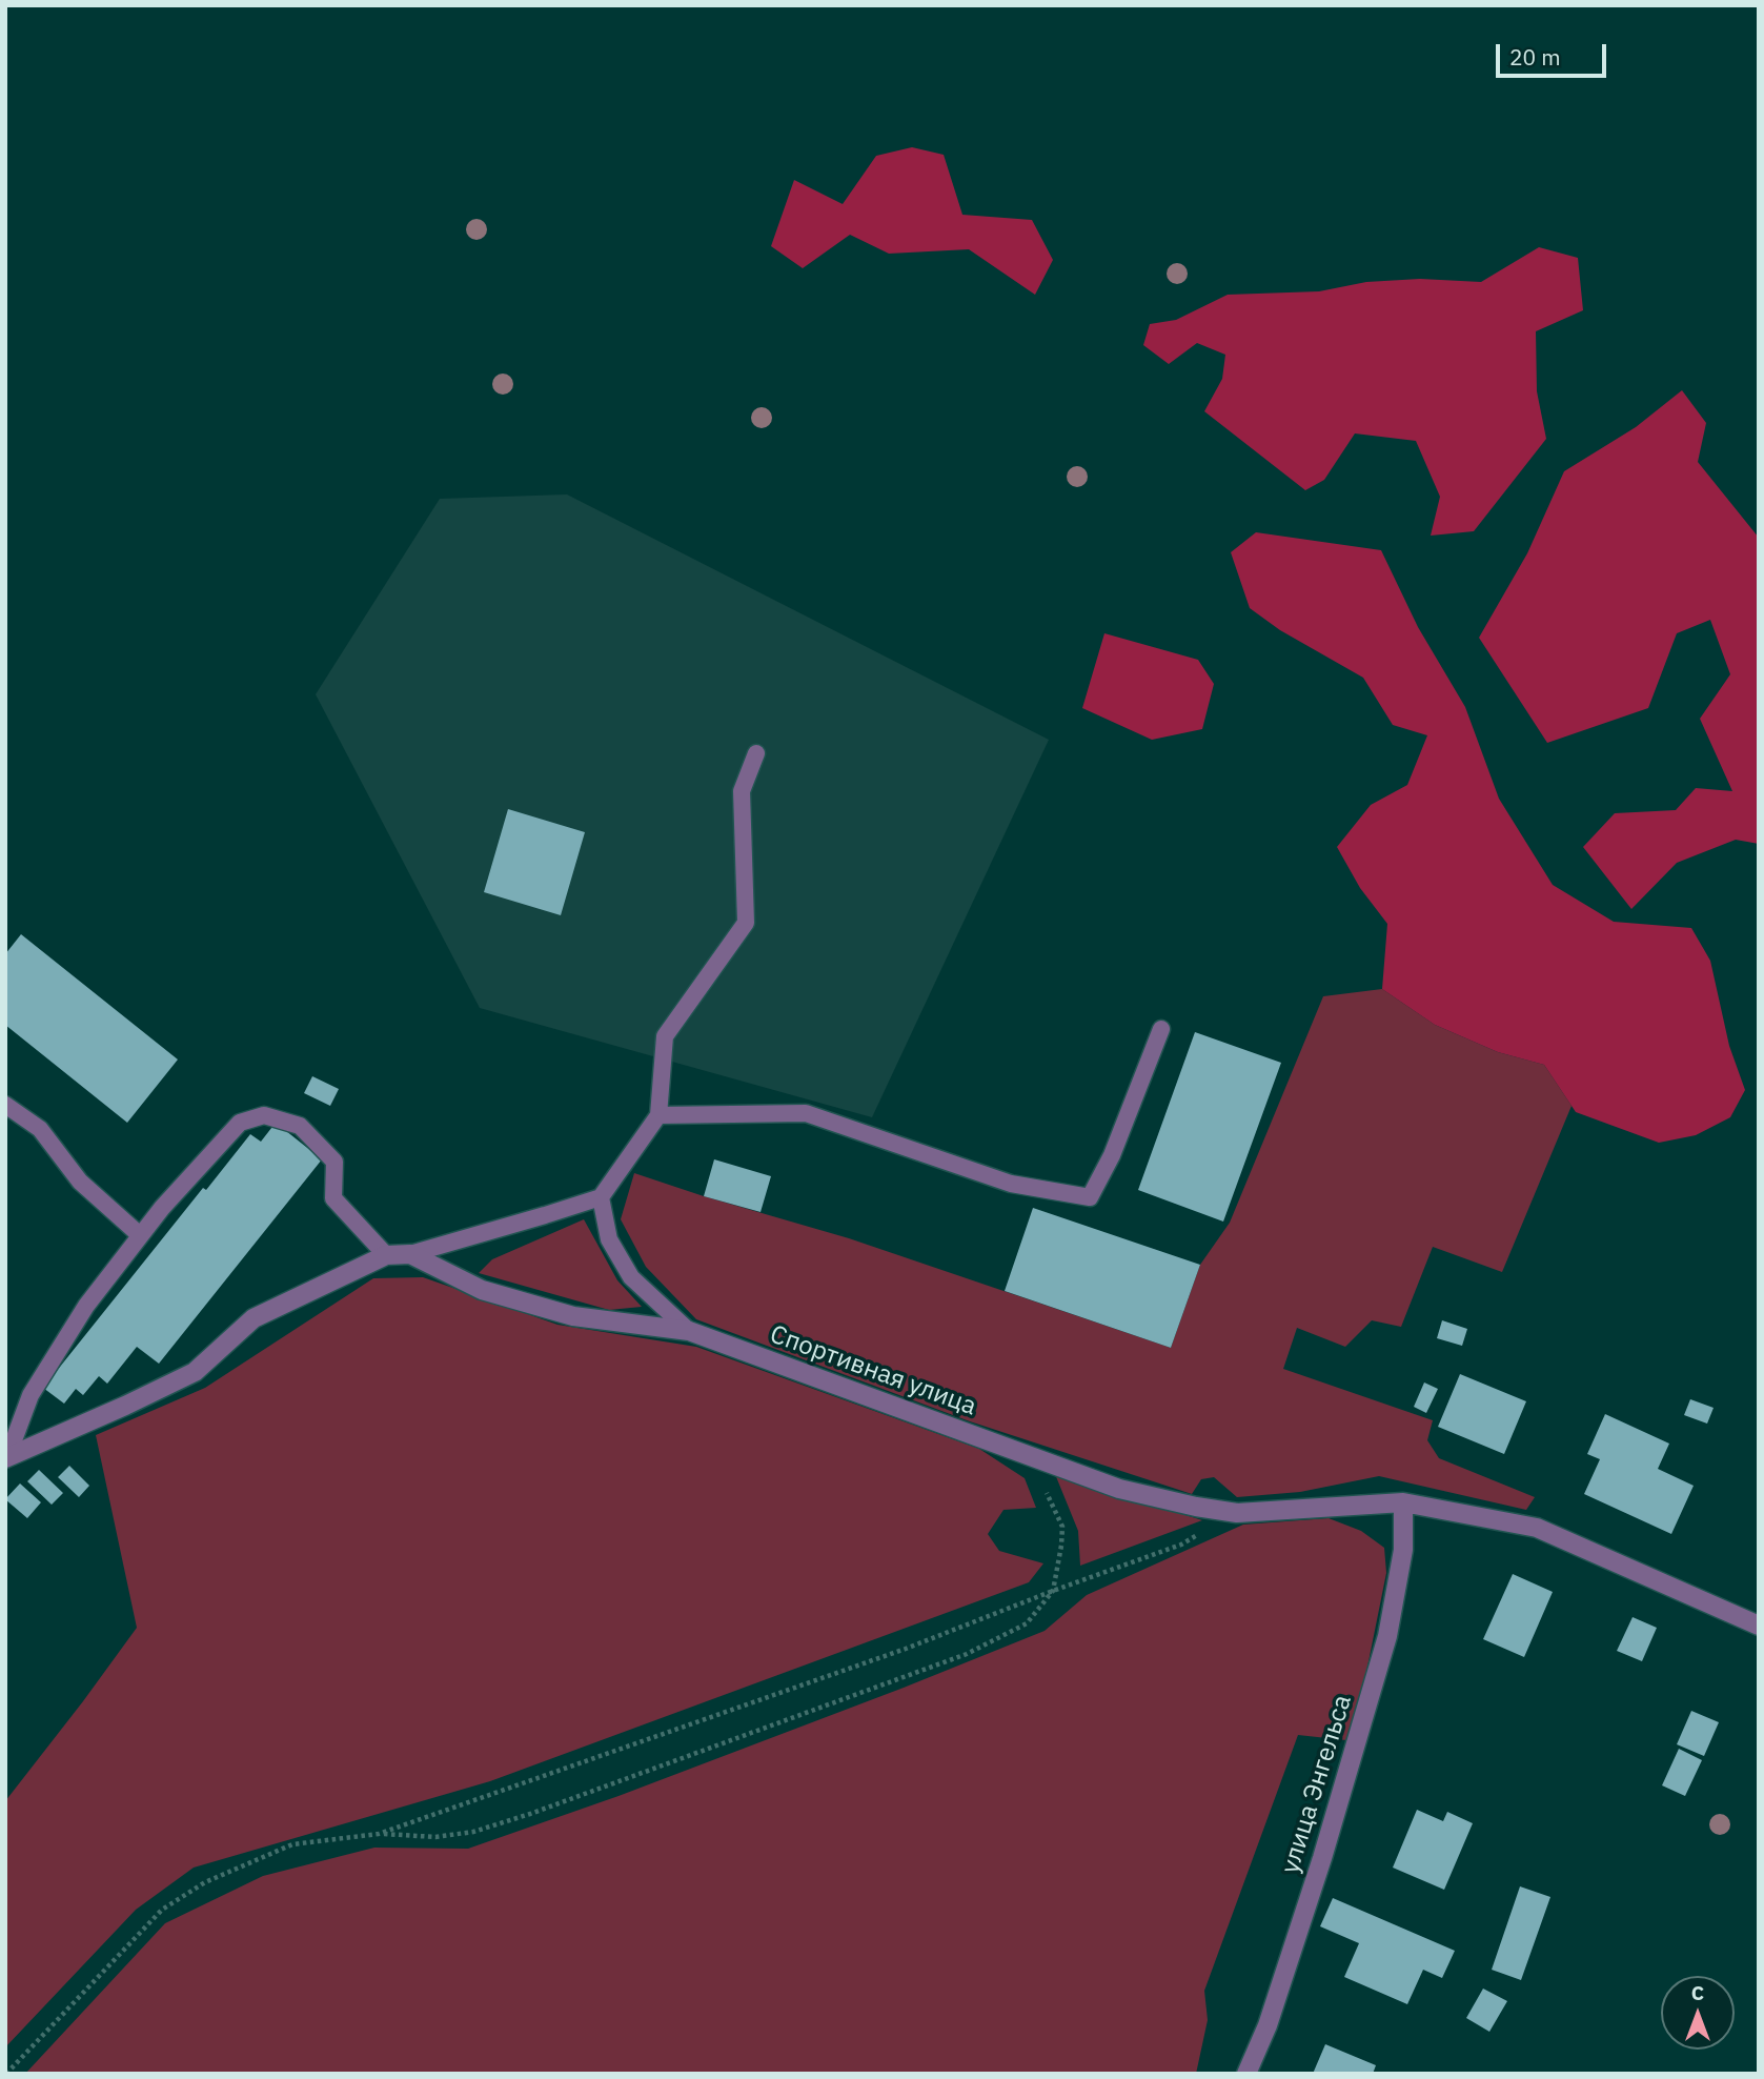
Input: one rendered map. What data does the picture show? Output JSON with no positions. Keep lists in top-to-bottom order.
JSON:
{
  "streets": {
    "street": ["Спортивная улица", "улица Энгельса"]
  },
  "crossings": [
    ["Спортивная улица", "улица Энгельса"]
  ],
  "scale_bar": "20 m",
  "north": "top"
}
